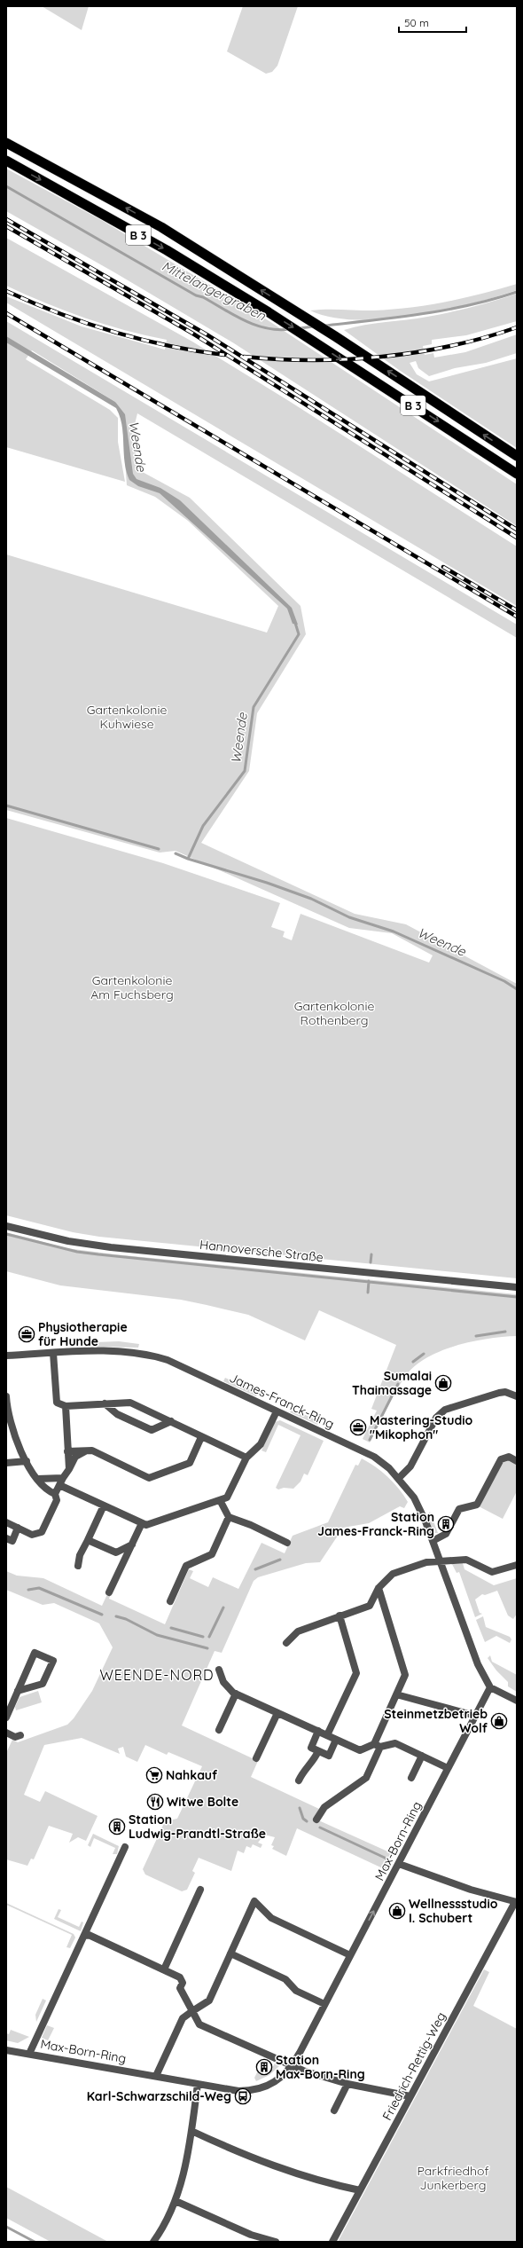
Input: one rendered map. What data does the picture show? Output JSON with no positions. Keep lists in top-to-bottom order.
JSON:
{
  "streets": {
    "highway": ["B 3"],
    "street": [
      "Hannoversche Straße",
      "James-Franck-Ring",
      "Max-Born-Ring",
      "Friedrich-Rettig-Weg"
    ]
  },
  "crossings": [
    ["James-Franck-Ring", "Max-Born-Ring"]
  ],
  "districts": ["WEENDE-NORD"],
  "water": ["Mittelangergraben", "Weende"],
  "parks": [
    "Gartenkolonie Kuhwiese",
    "Gartenkolonie Am Fuchsberg",
    "Gartenkolonie Rothenberg",
    "Parkfriedhof Junkerberg"
  ],
  "places": {
    "office": ["Physiotherapie für Hunde", "Mastering-Studio \"Mikophon\""],
    "shop": ["Sumalai Thaimassage", "Steinmetzbetrieb Wolf", "Wellnessstudio I. Schubert"],
    "building": ["Station James-Franck-Ring", "Station Ludwig-Prandtl-Straße", "Station Max-Born-Ring"],
    "supermarket": ["Nahkauf"],
    "restaurant": ["Witwe Bolte"],
    "bus stop": ["Karl-Schwarzschild-Weg"]
  },
  "scale_bar": "50 m"
}
